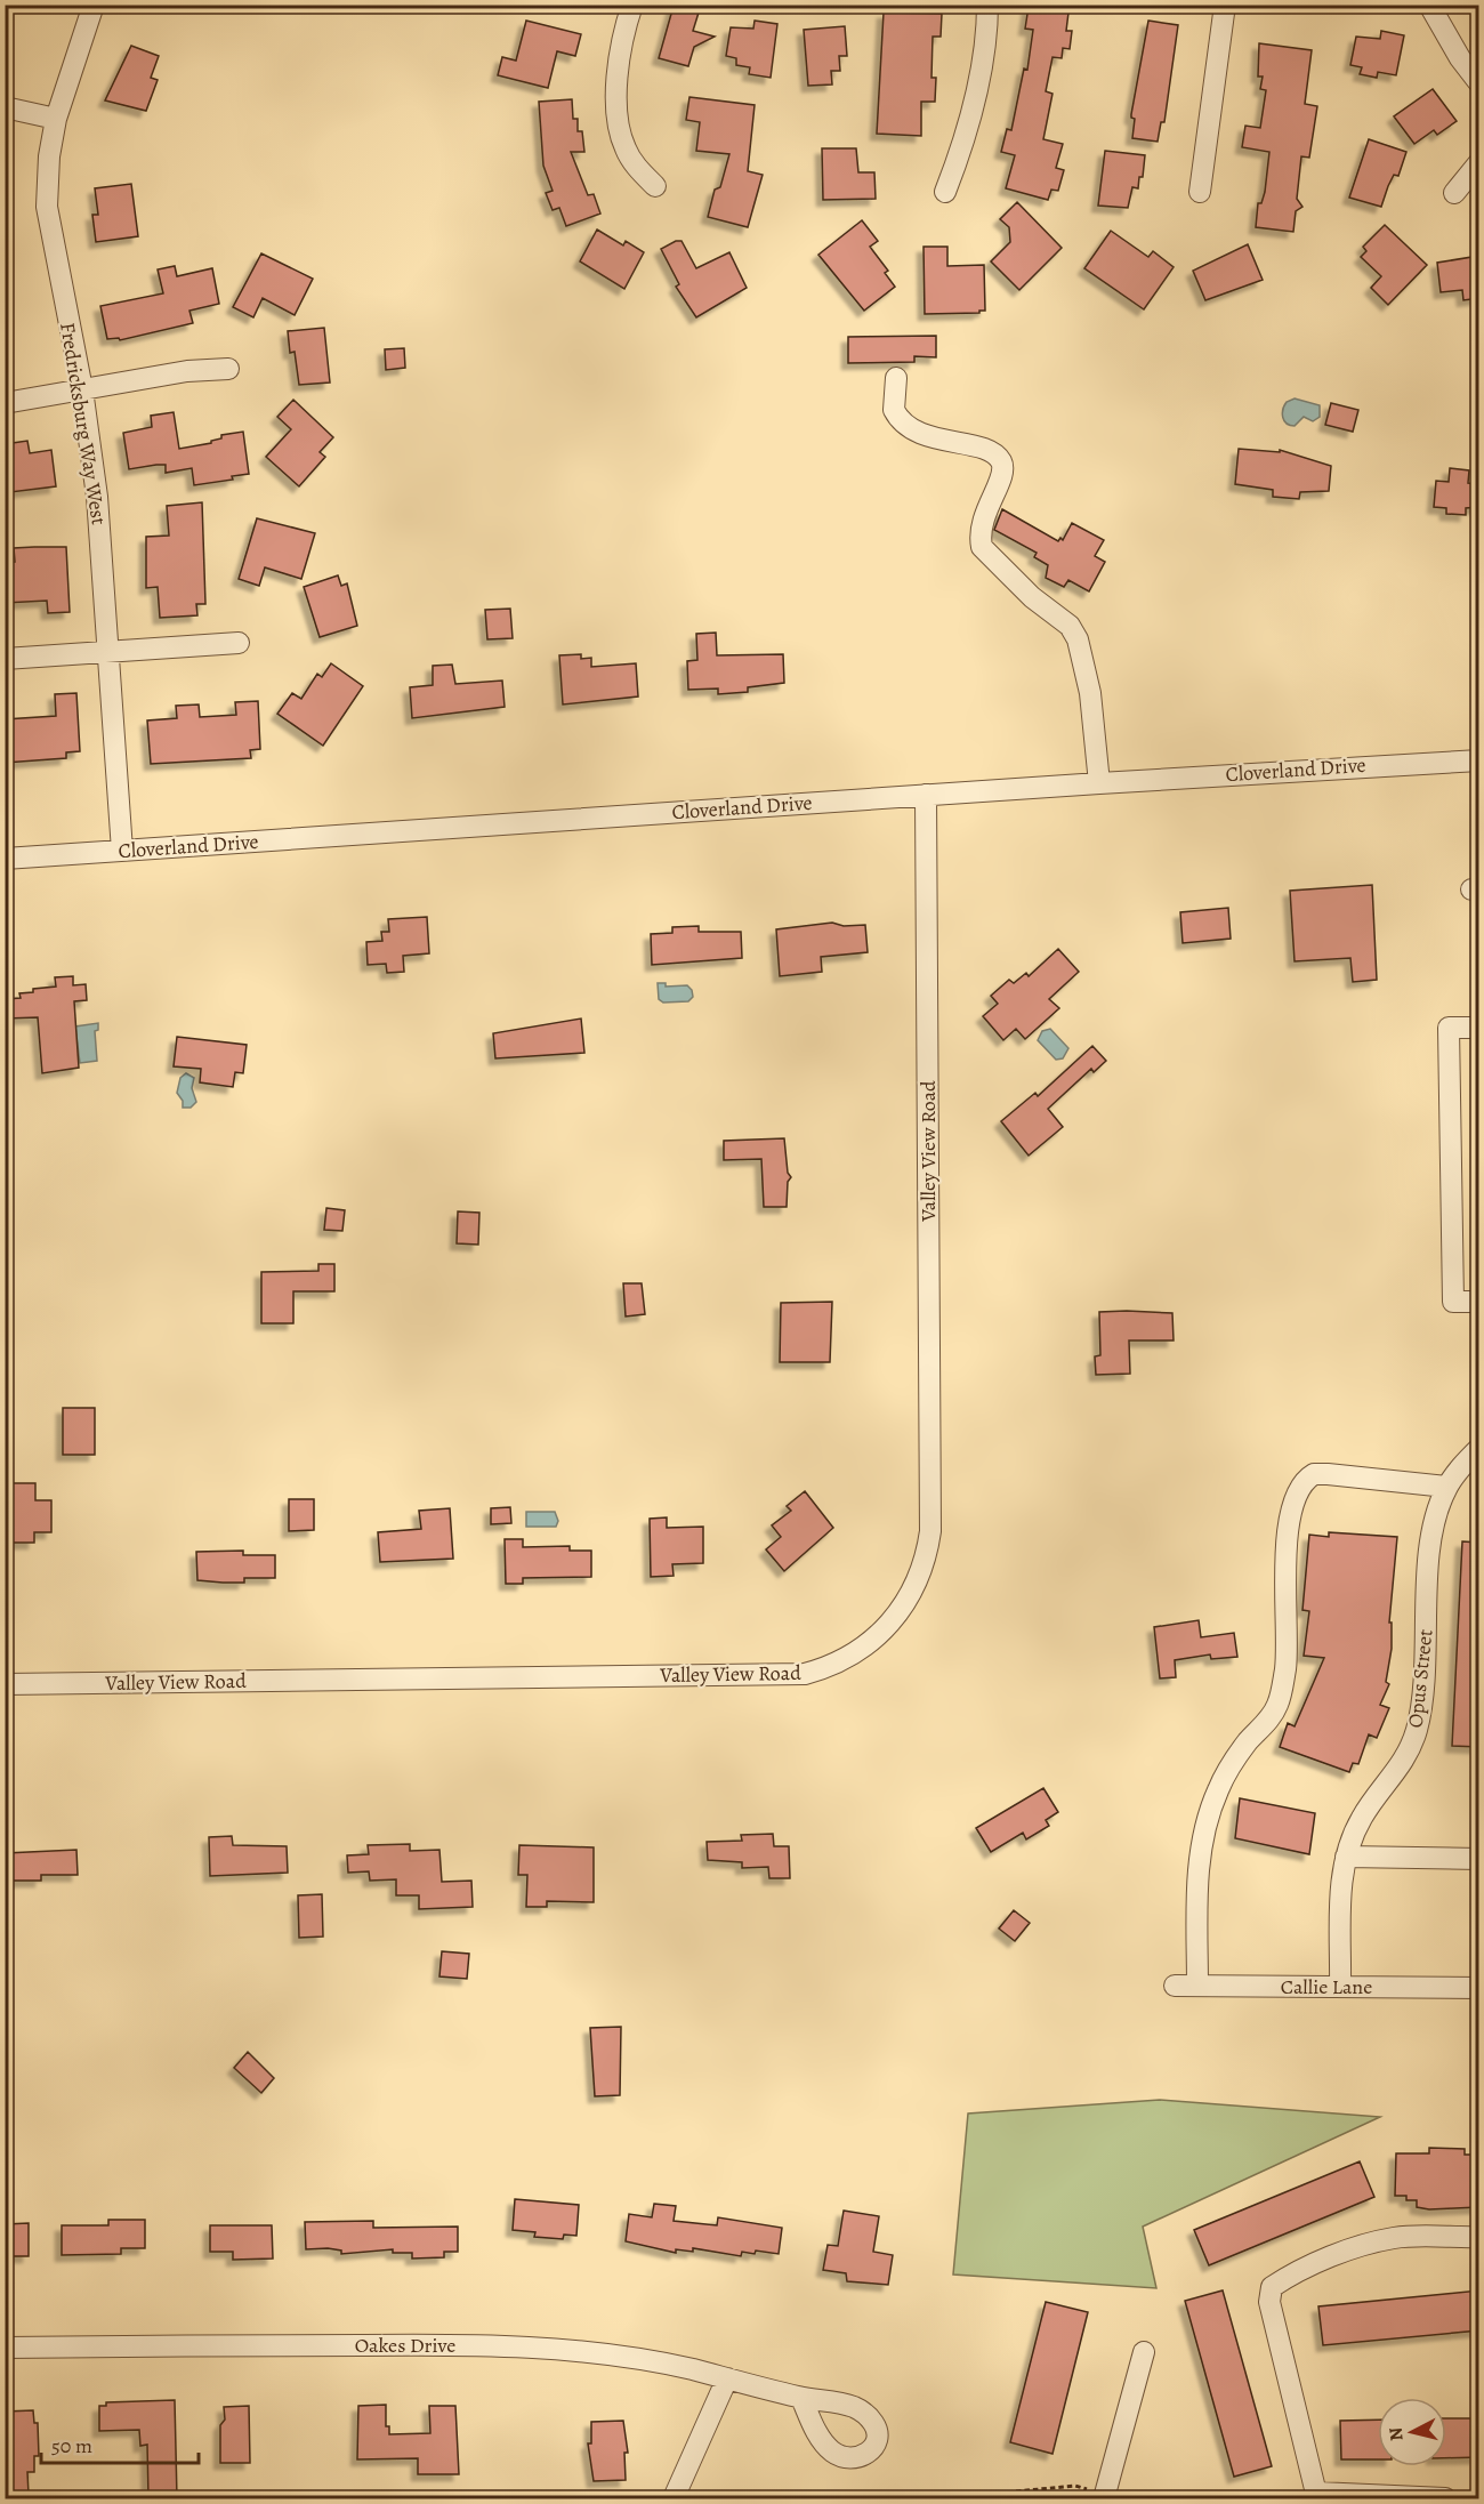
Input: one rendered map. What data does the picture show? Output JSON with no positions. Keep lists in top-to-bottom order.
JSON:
{
  "streets": {
    "street": [
      "Fredricksburg Way West",
      "Cloverland Drive",
      "Valley View Road",
      "Opus Street",
      "Callie Lane",
      "Oakes Drive"
    ]
  },
  "crossings": [
    ["Fredricksburg Way West", "Cloverland Drive"],
    ["Cloverland Drive", "Valley View Road"],
    ["Opus Street", "Callie Lane"]
  ],
  "scale_bar": "50 m",
  "north": "left"
}
